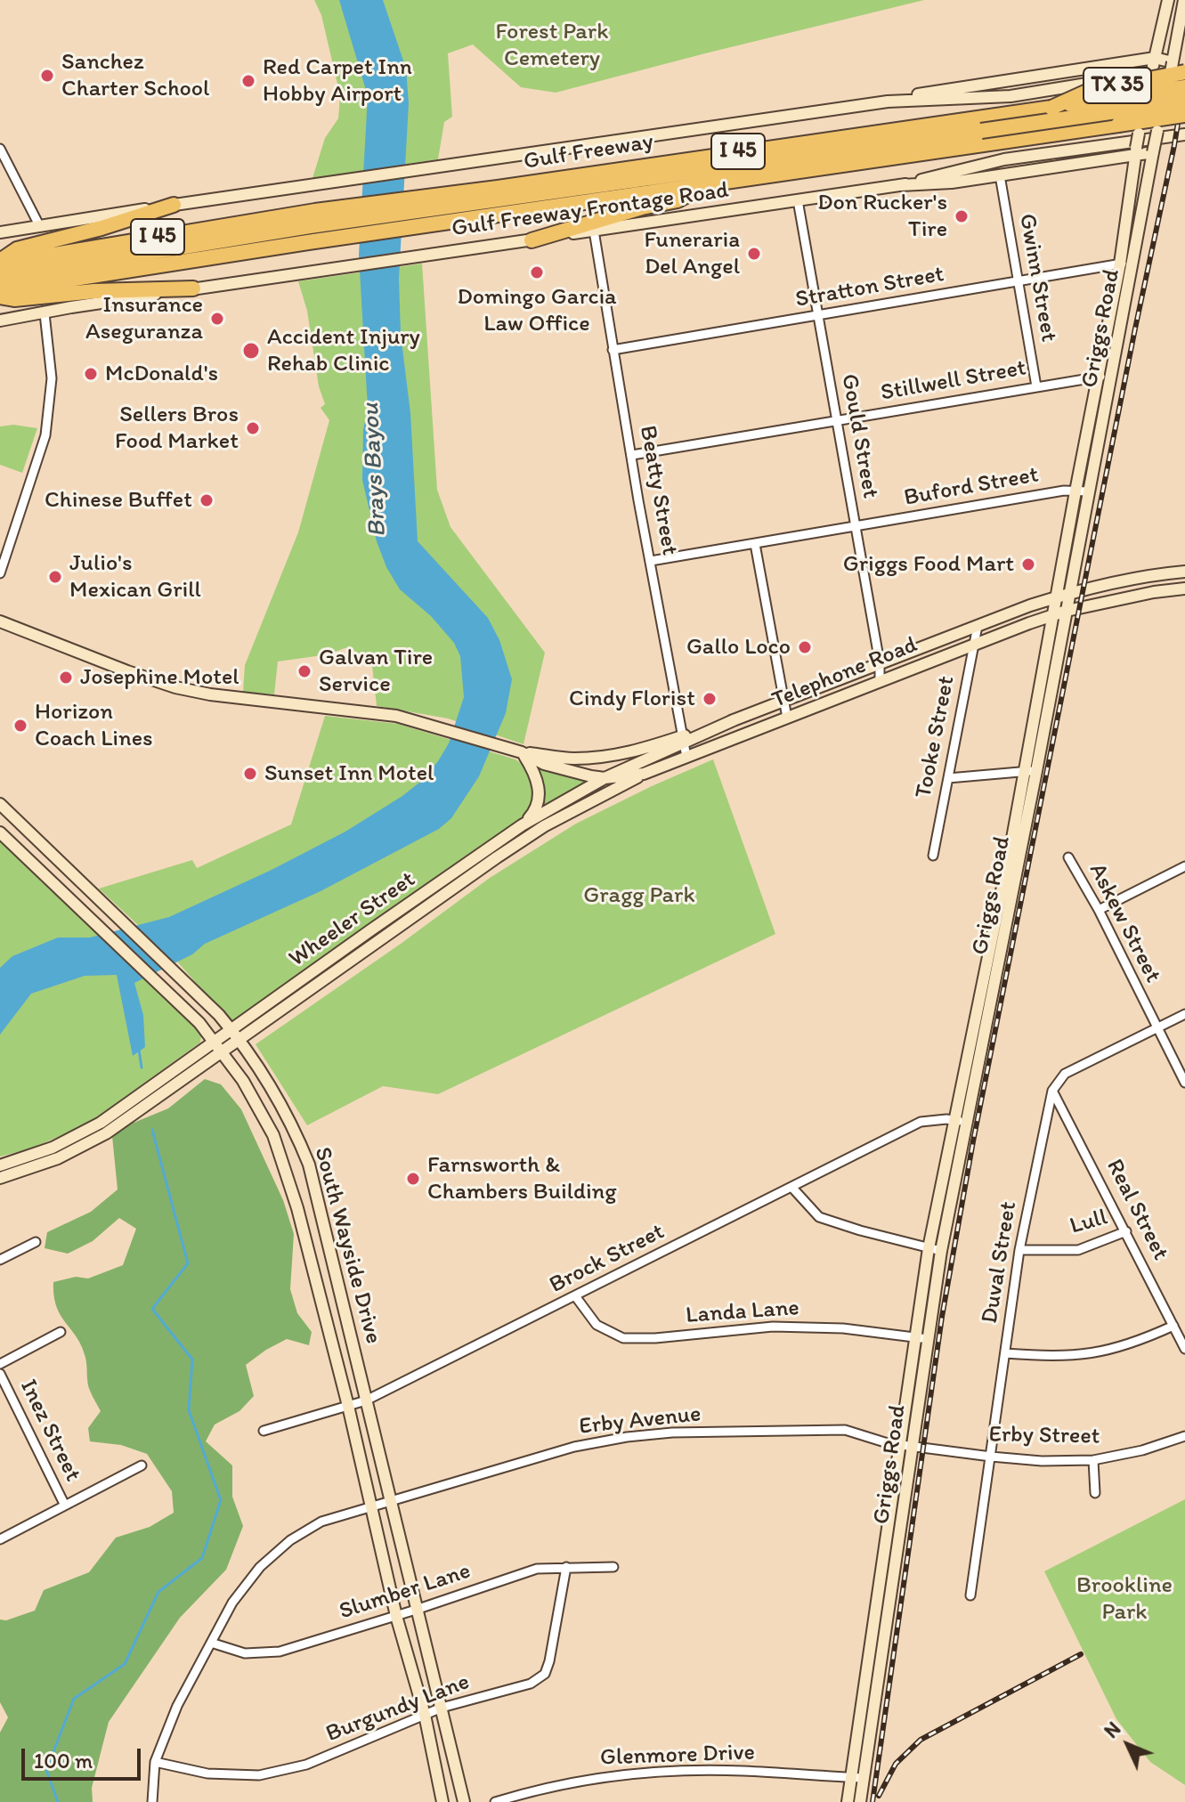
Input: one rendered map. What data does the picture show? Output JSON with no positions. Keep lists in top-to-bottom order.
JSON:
{
  "streets": {
    "highway": ["TX 35", "I 45", "Gulf Freeway"],
    "main road": [
      "Gulf Freeway Frontage Road",
      "Griggs Road",
      "Telephone Road",
      "Wheeler Street",
      "South Wayside Drive"
    ],
    "street": [
      "Gwinn Street",
      "Stratton Street",
      "Stillwell Street",
      "Gould Street",
      "Buford Street",
      "Beatty Street",
      "Tooke Street",
      "Askew Street",
      "Real Street",
      "Lull",
      "Brock Street",
      "Duval Street",
      "Landa Lane",
      "Erby Avenue",
      "Inez Street",
      "Erby Street",
      "Slumber Lane",
      "Burgundy Lane",
      "Glenmore Drive"
    ]
  },
  "crossings": [
    ["TX 35", "Gulf Freeway"],
    ["Gulf Freeway Frontage Road", "Gould Street"],
    ["Gulf Freeway Frontage Road", "Beatty Street"],
    ["Gwinn Street", "Stratton Street"],
    ["Gwinn Street", "Stillwell Street"],
    ["Stratton Street", "Griggs Road"],
    ["Stratton Street", "Gould Street"],
    ["Stratton Street", "Beatty Street"],
    ["Griggs Road", "Stillwell Street"],
    ["Griggs Road", "Buford Street"],
    ["Griggs Road", "Telephone Road"],
    ["Griggs Road", "Brock Street"],
    ["Griggs Road", "Landa Lane"],
    ["Griggs Road", "Erby Avenue"],
    ["Griggs Road", "Erby Street"],
    ["Griggs Road", "Glenmore Drive"],
    ["Stillwell Street", "Gould Street"],
    ["Stillwell Street", "Beatty Street"],
    ["Gould Street", "Buford Street"],
    ["Gould Street", "Telephone Road"],
    ["Buford Street", "Beatty Street"],
    ["Beatty Street", "Telephone Road"],
    ["Beatty Street", "Wheeler Street"],
    ["Telephone Road", "Tooke Street"],
    ["Telephone Road", "Wheeler Street"],
    ["Wheeler Street", "South Wayside Drive"],
    ["Real Street", "Lull"],
    ["Real Street", "Duval Street"],
    ["Lull", "Duval Street"],
    ["South Wayside Drive", "Brock Street"],
    ["South Wayside Drive", "Erby Avenue"],
    ["South Wayside Drive", "Slumber Lane"],
    ["South Wayside Drive", "Burgundy Lane"],
    ["Brock Street", "Landa Lane"],
    ["Duval Street", "Erby Street"],
    ["Erby Avenue", "Erby Street"],
    ["Erby Avenue", "Slumber Lane"],
    ["Erby Avenue", "Burgundy Lane"],
    ["Slumber Lane", "Burgundy Lane"]
  ],
  "water": ["Brays Bayou"],
  "parks": ["Forest Park Cemetery", "Gragg Park", "Brookline Park"],
  "places": [
    "Sanchez Charter School",
    "Red Carpet Inn Hobby Airport",
    "Don Rucker's Tire",
    "Funeraria Del Angel",
    "Domingo Garcia Law Office",
    "Insurance Aseguranza",
    "Accident Injury Rehab Clinic",
    "McDonald's",
    "Sellers Bros Food Market",
    "Chinese Buffet",
    "Griggs Food Mart",
    "Julio's Mexican Grill",
    "Gallo Loco",
    "Galvan Tire Service",
    "Josephine Motel",
    "Cindy Florist",
    "Horizon Coach Lines",
    "Sunset Inn Motel",
    "Farnsworth & Chambers Building"
  ],
  "scale_bar": "100 m",
  "north": "top left"
}
